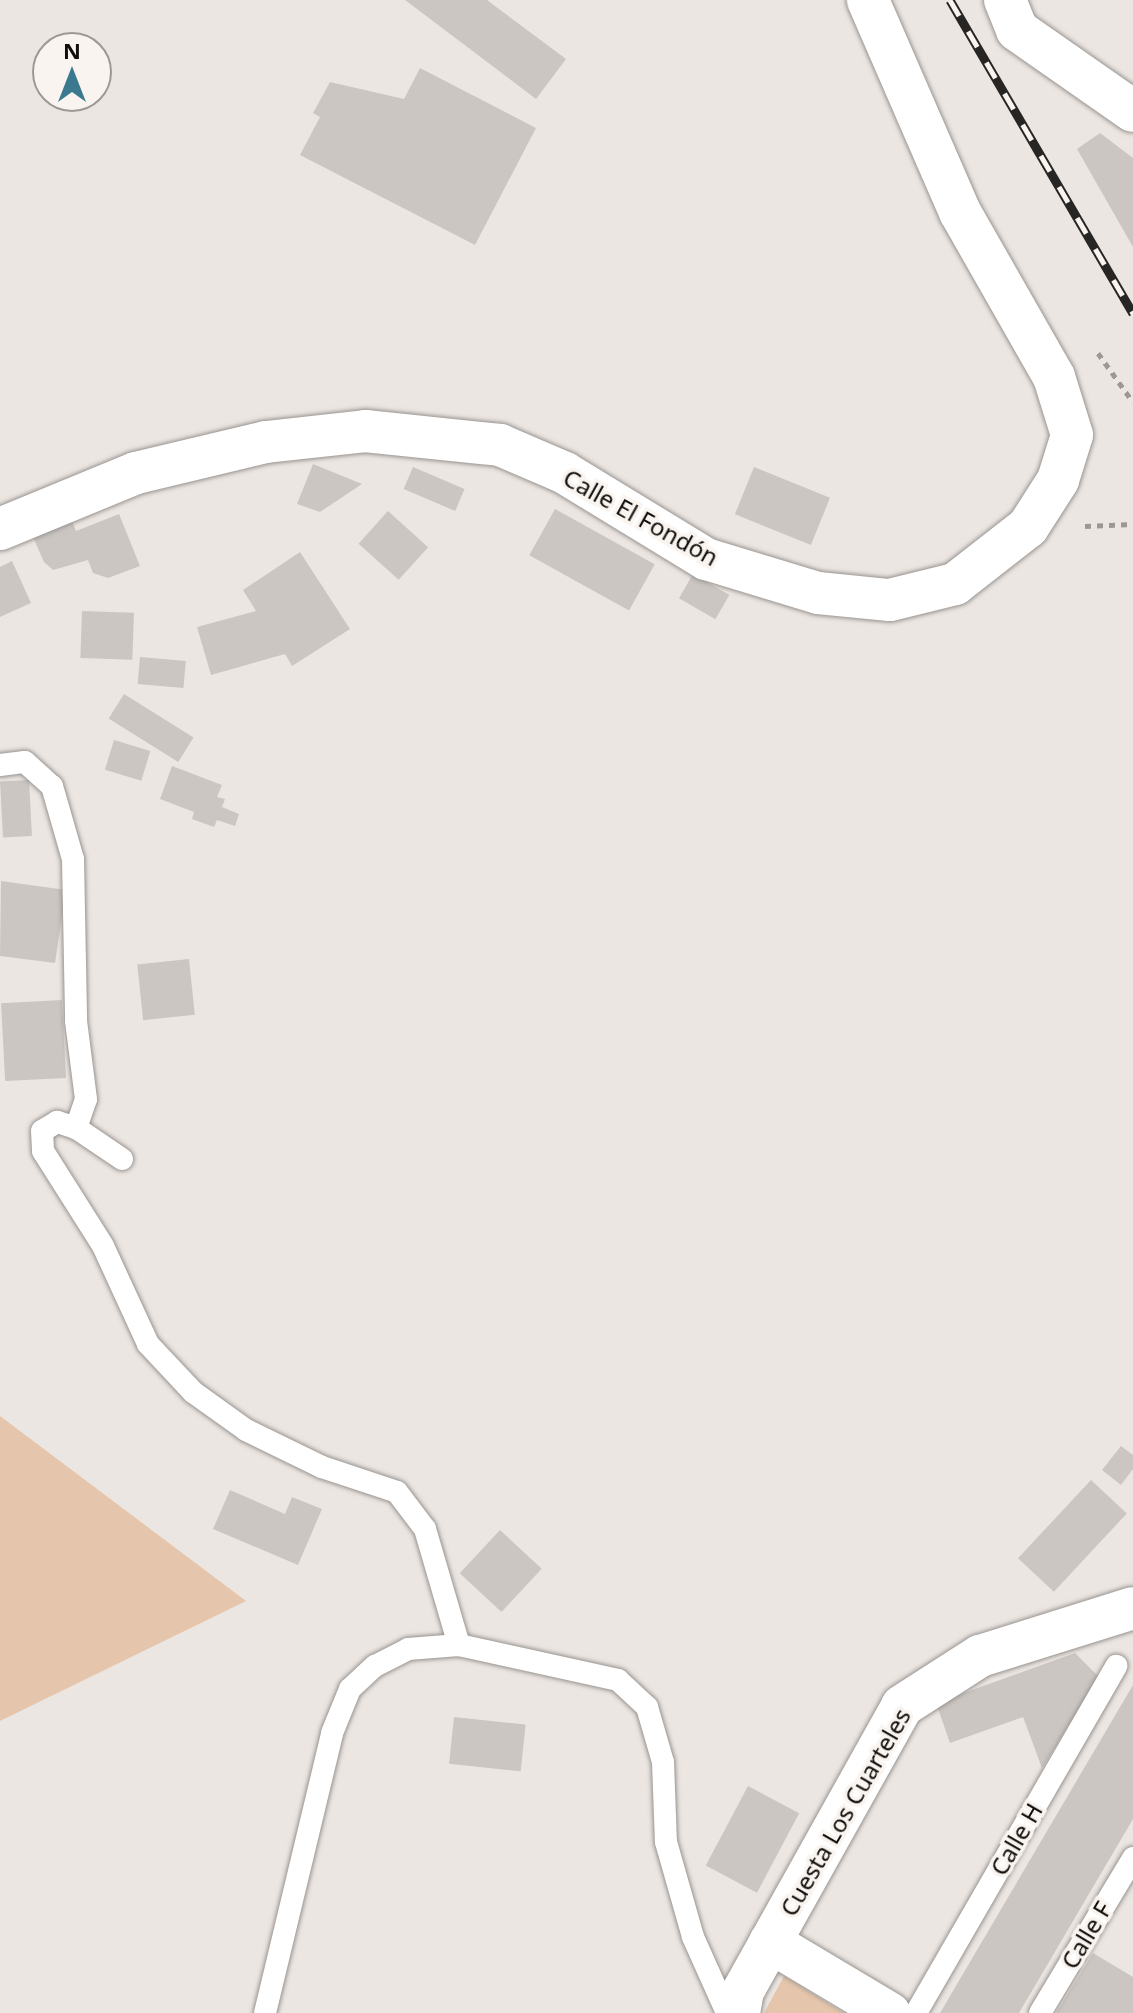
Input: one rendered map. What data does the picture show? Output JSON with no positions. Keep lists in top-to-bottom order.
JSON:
{
  "streets": {
    "street": ["Calle El Fondón", "Cuesta Los Cuarteles"],
    "lane": ["Calle H", "Calle F"]
  },
  "north": "top"
}
